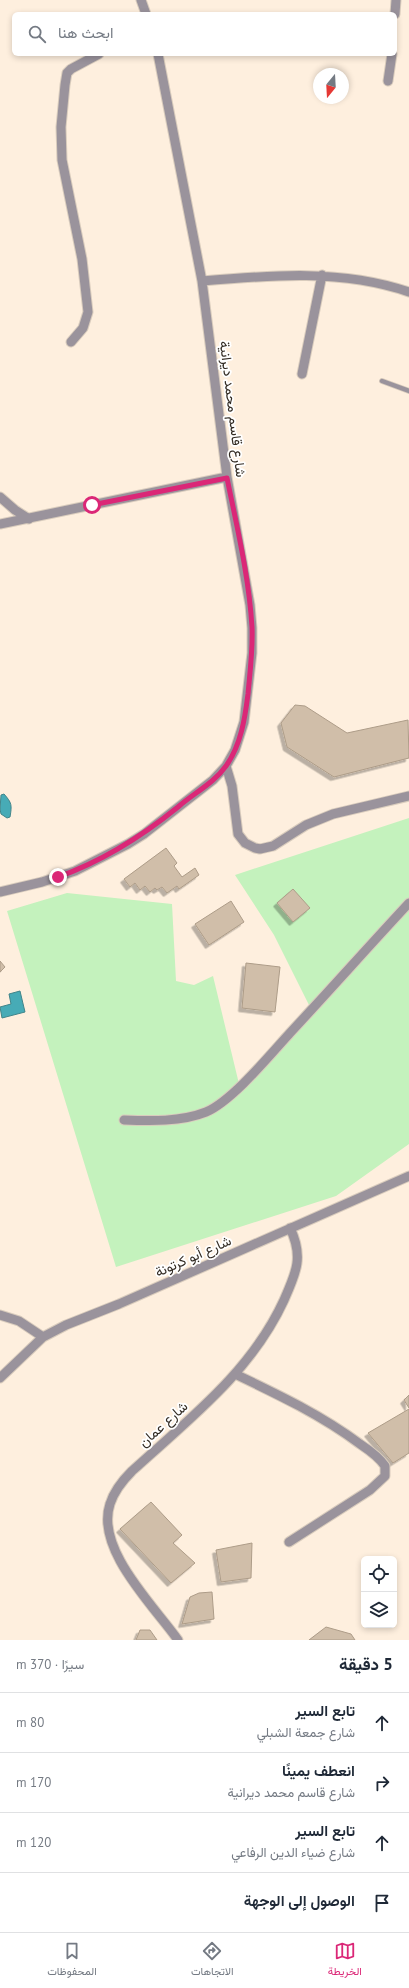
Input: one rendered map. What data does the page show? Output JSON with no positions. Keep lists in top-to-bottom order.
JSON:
{
  "streets": {
    "street": ["شارع قاسم محمد ديرانية", "شارع أبو كرتونة", "شارع عمان"]
  },
  "crossings": [
    ["شارع أبو كرتونة", "شارع عمان"]
  ],
  "north": "bottom",
  "page": {
    "search": "ابحث هنا",
    "heading": ["5 دقيقة", "سيرًا · 370 m"],
    "list": [
      ["تابع السير", "شارع جمعة الشبلي", "80 m"],
      ["انعطف يمينًا", "شارع قاسم محمد ديرانية", "170 m"],
      ["تابع السير", "شارع ضياء الدين الرفاعي", "120 m"],
      "الوصول إلى الوجهة"
    ],
    "nav": ["الخريطة", "الاتجاهات", "المحفوظات"]
  }
}
